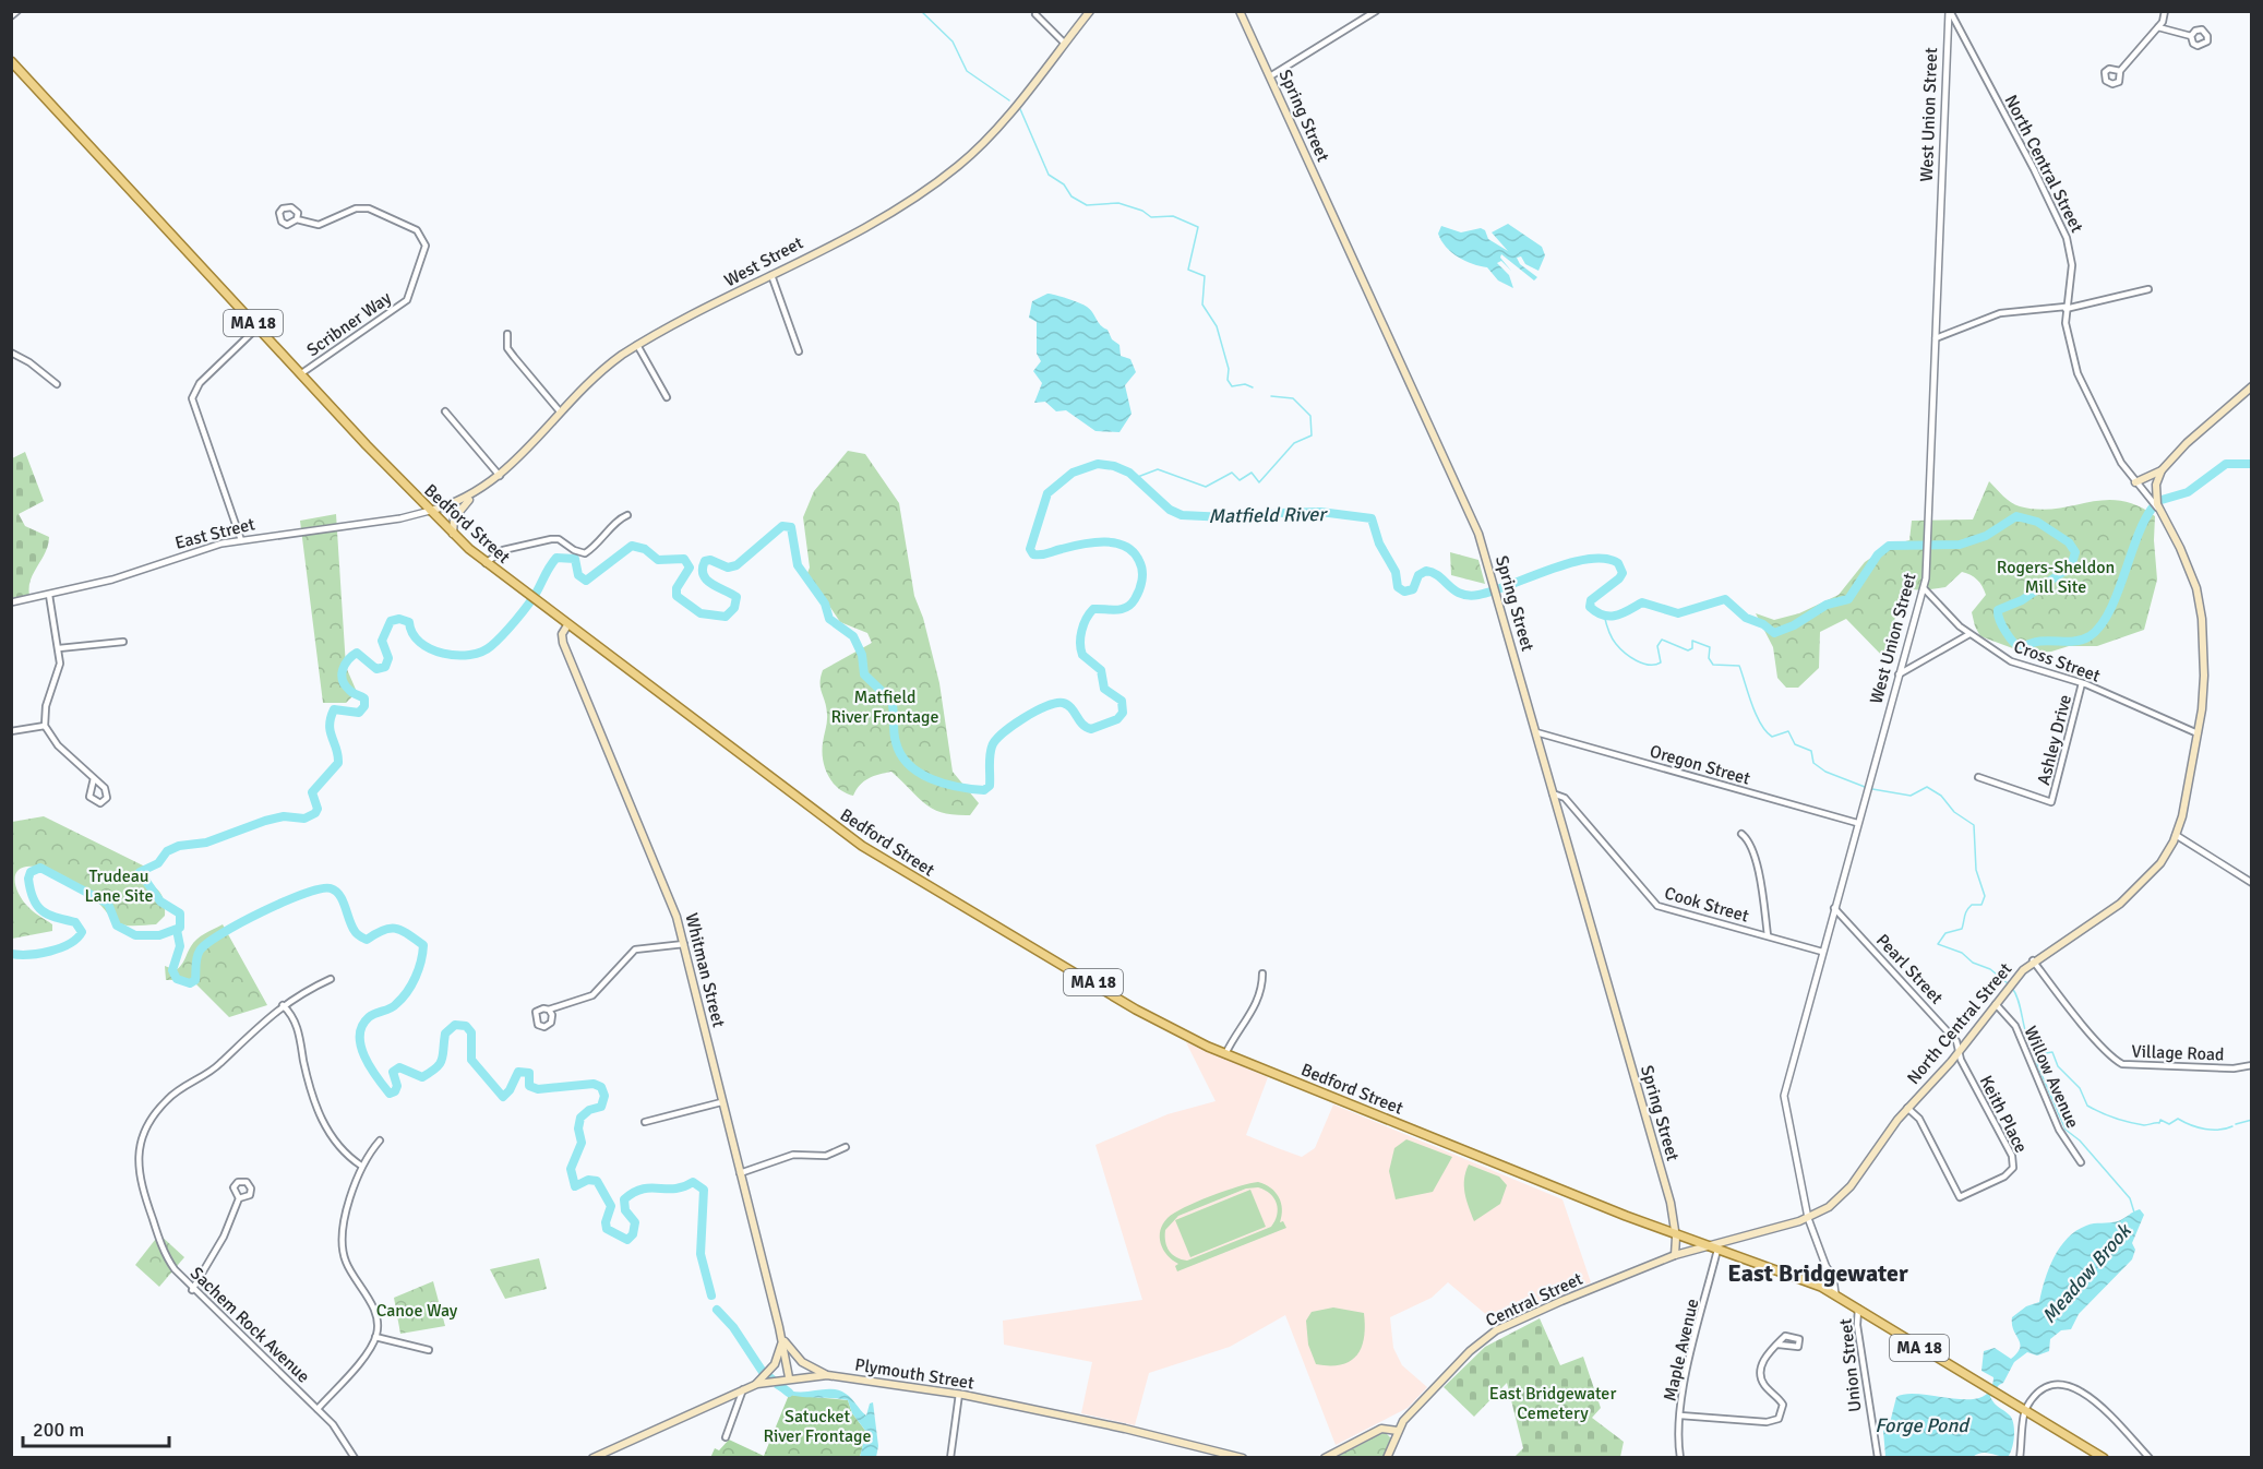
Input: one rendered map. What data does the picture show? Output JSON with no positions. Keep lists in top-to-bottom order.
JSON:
{
  "streets": {
    "main road": [
      "Spring Street",
      "North Central Street",
      "West Street",
      "MA 18",
      "Bedford Street",
      "Whitman Street",
      "Central Street",
      "Plymouth Street"
    ],
    "street": [
      "West Union Street",
      "Scribner Way",
      "East Street",
      "Cross Street",
      "Ashley Drive",
      "Oregon Street",
      "Cook Street",
      "Pearl Street",
      "Village Road",
      "Willow Avenue",
      "Keith Place",
      "Sachem Rock Avenue",
      "Maple Avenue",
      "Union Street"
    ]
  },
  "crossings": [
    ["West Union Street", "North Central Street"],
    ["West Union Street", "Cross Street"],
    ["West Union Street", "Oregon Street"],
    ["West Union Street", "Cook Street"],
    ["West Union Street", "Pearl Street"],
    ["West Union Street", "Union Street"],
    ["Spring Street", "Bedford Street"],
    ["Spring Street", "Oregon Street"],
    ["Spring Street", "Cook Street"],
    ["Spring Street", "Central Street"],
    ["North Central Street", "Bedford Street"],
    ["North Central Street", "Cross Street"],
    ["North Central Street", "Pearl Street"],
    ["North Central Street", "Village Road"],
    ["North Central Street", "Willow Avenue"],
    ["North Central Street", "Keith Place"],
    ["North Central Street", "Central Street"],
    ["North Central Street", "Union Street"],
    ["West Street", "Bedford Street"],
    ["West Street", "East Street"],
    ["MA 18", "Bedford Street"],
    ["MA 18", "Union Street"],
    ["Scribner Way", "Bedford Street"],
    ["Bedford Street", "East Street"],
    ["Bedford Street", "Whitman Street"],
    ["Bedford Street", "Central Street"],
    ["Bedford Street", "Maple Avenue"],
    ["Bedford Street", "Union Street"],
    ["Cross Street", "Ashley Drive"],
    ["Pearl Street", "Keith Place"],
    ["Whitman Street", "Plymouth Street"]
  ],
  "districts": ["East Bridgewater"],
  "water": ["Matfield River", "Meadow Brook", "Forge Pond"],
  "parks": [
    "Rogers-Sheldon Mill Site",
    "Matfield River Frontage",
    "Trudeau Lane Site",
    "Canoe Way",
    "East Bridgewater Cemetery",
    "Satucket River Frontage"
  ],
  "scale_bar": "200 m"
}
